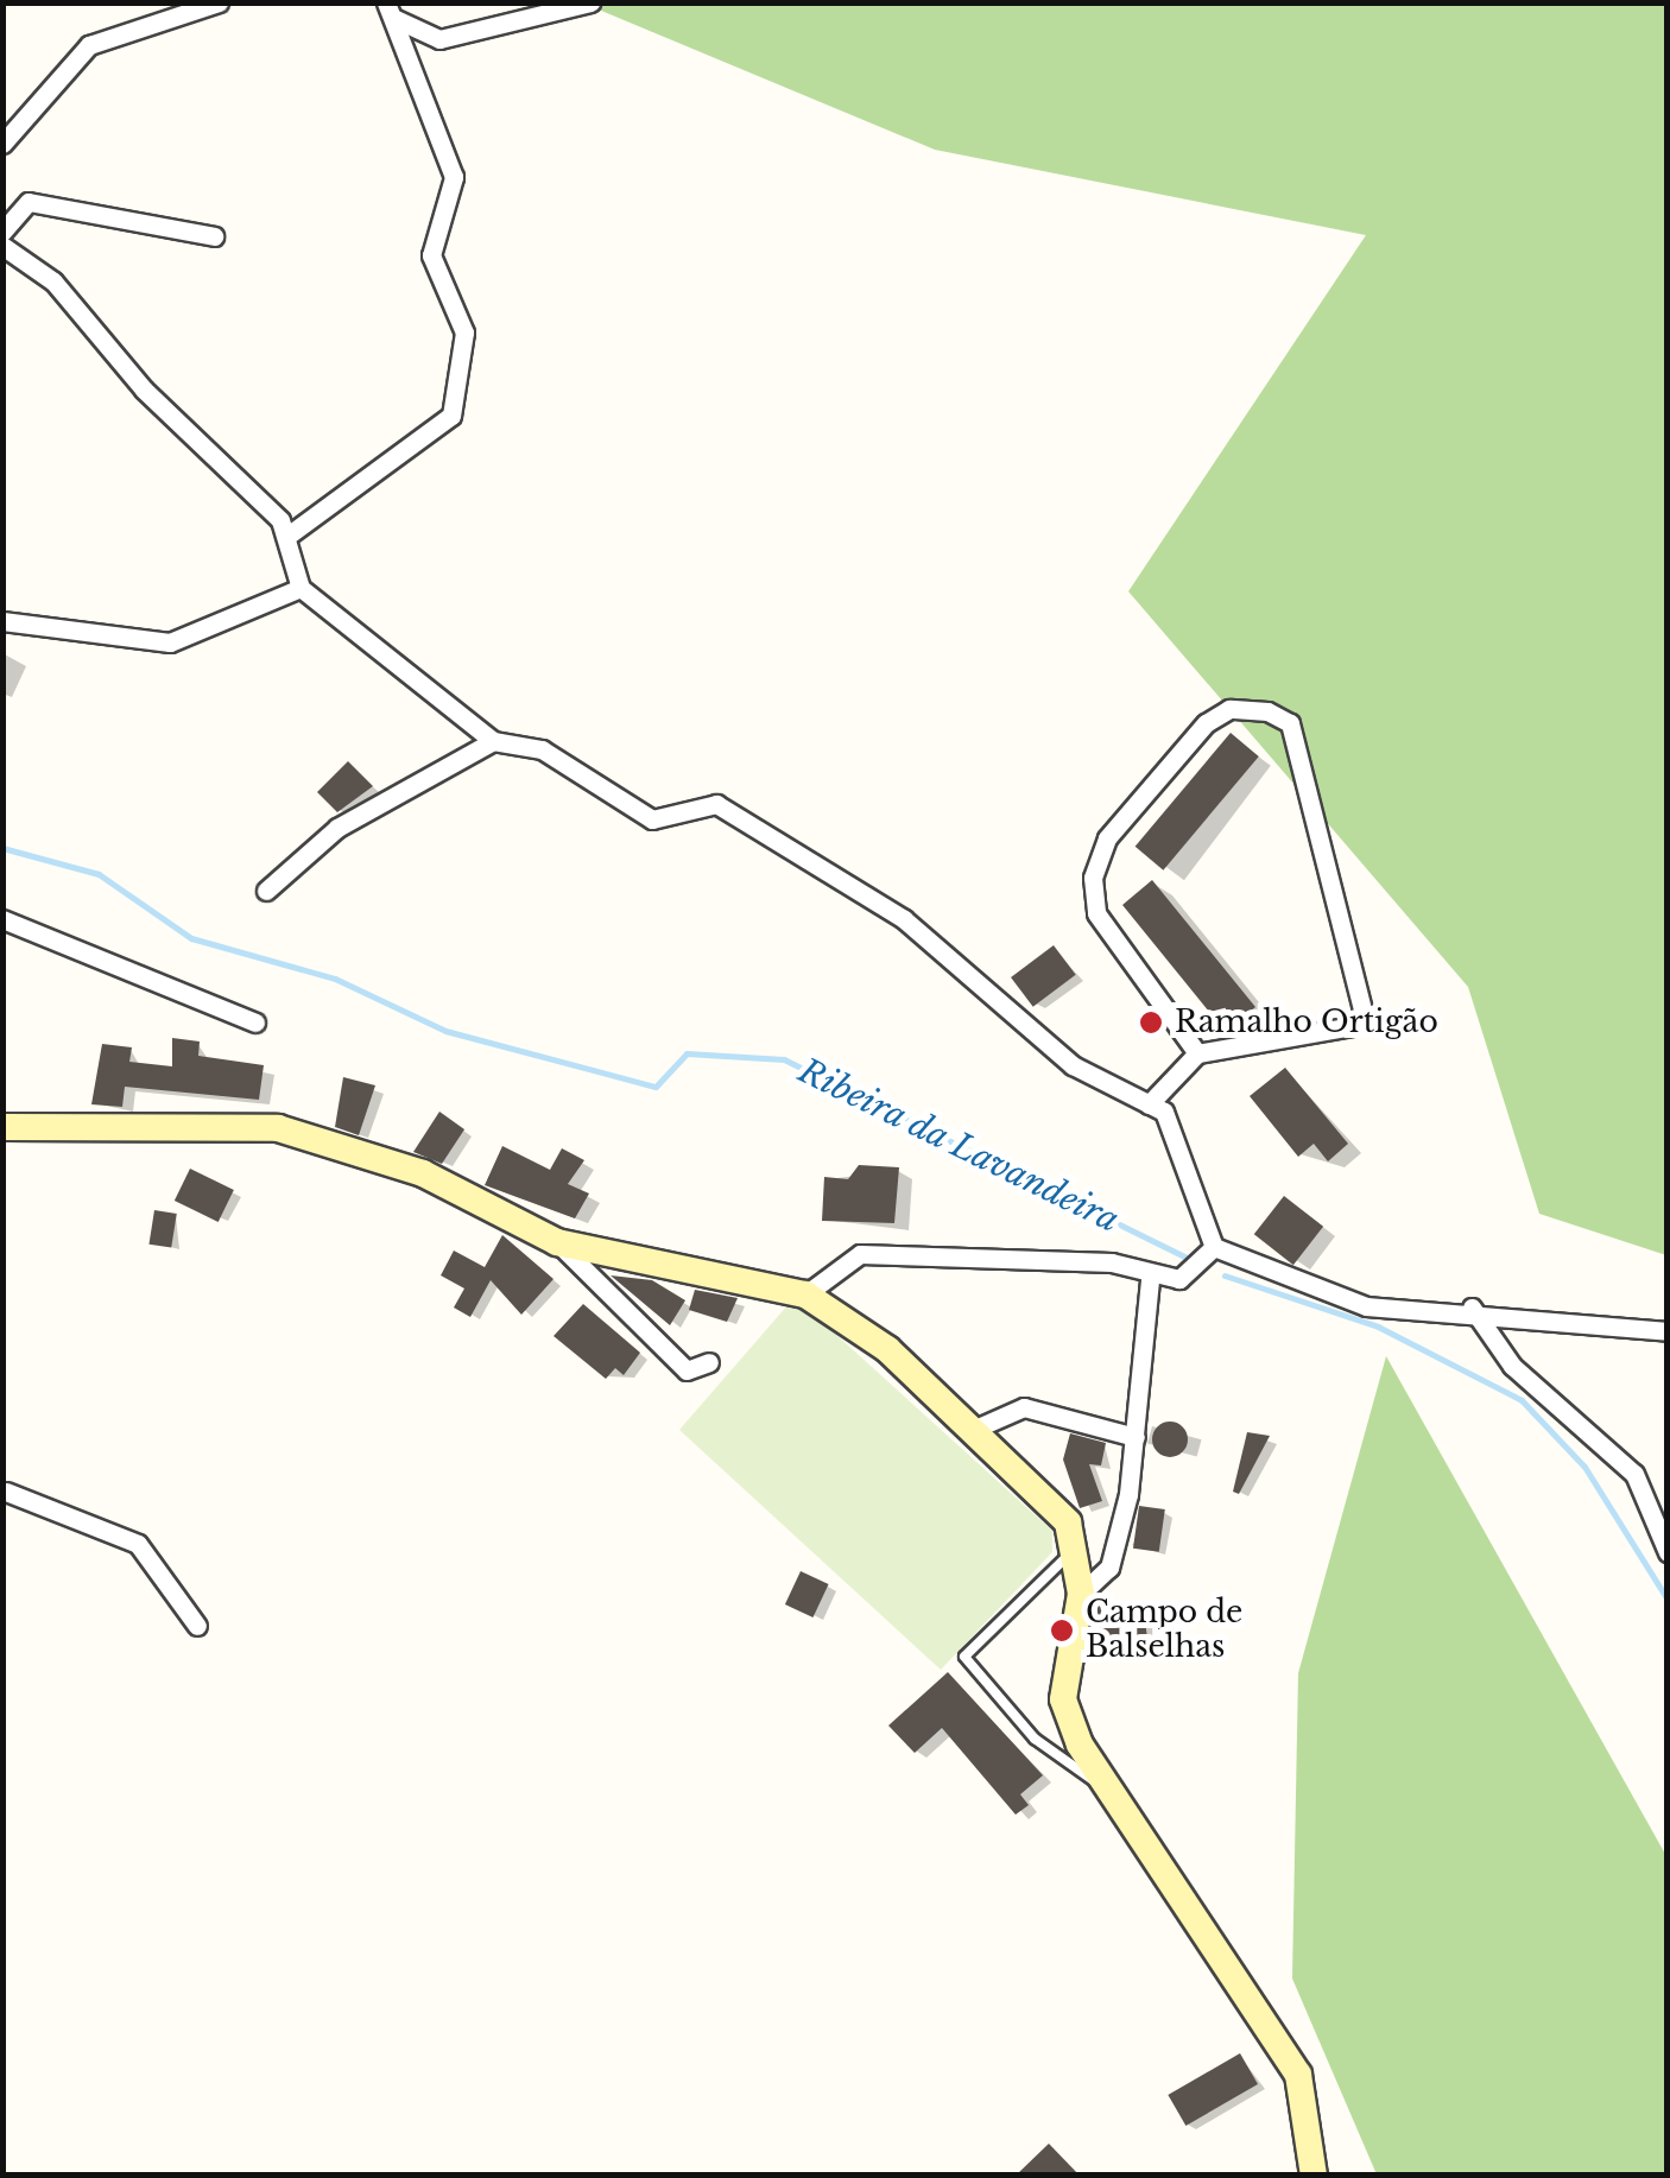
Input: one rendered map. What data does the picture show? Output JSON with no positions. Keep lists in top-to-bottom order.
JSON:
{
  "water": ["Ribeira da Lavandeira"],
  "places": ["Ramalho Ortigão", "Campo de Balselhas"]
}
